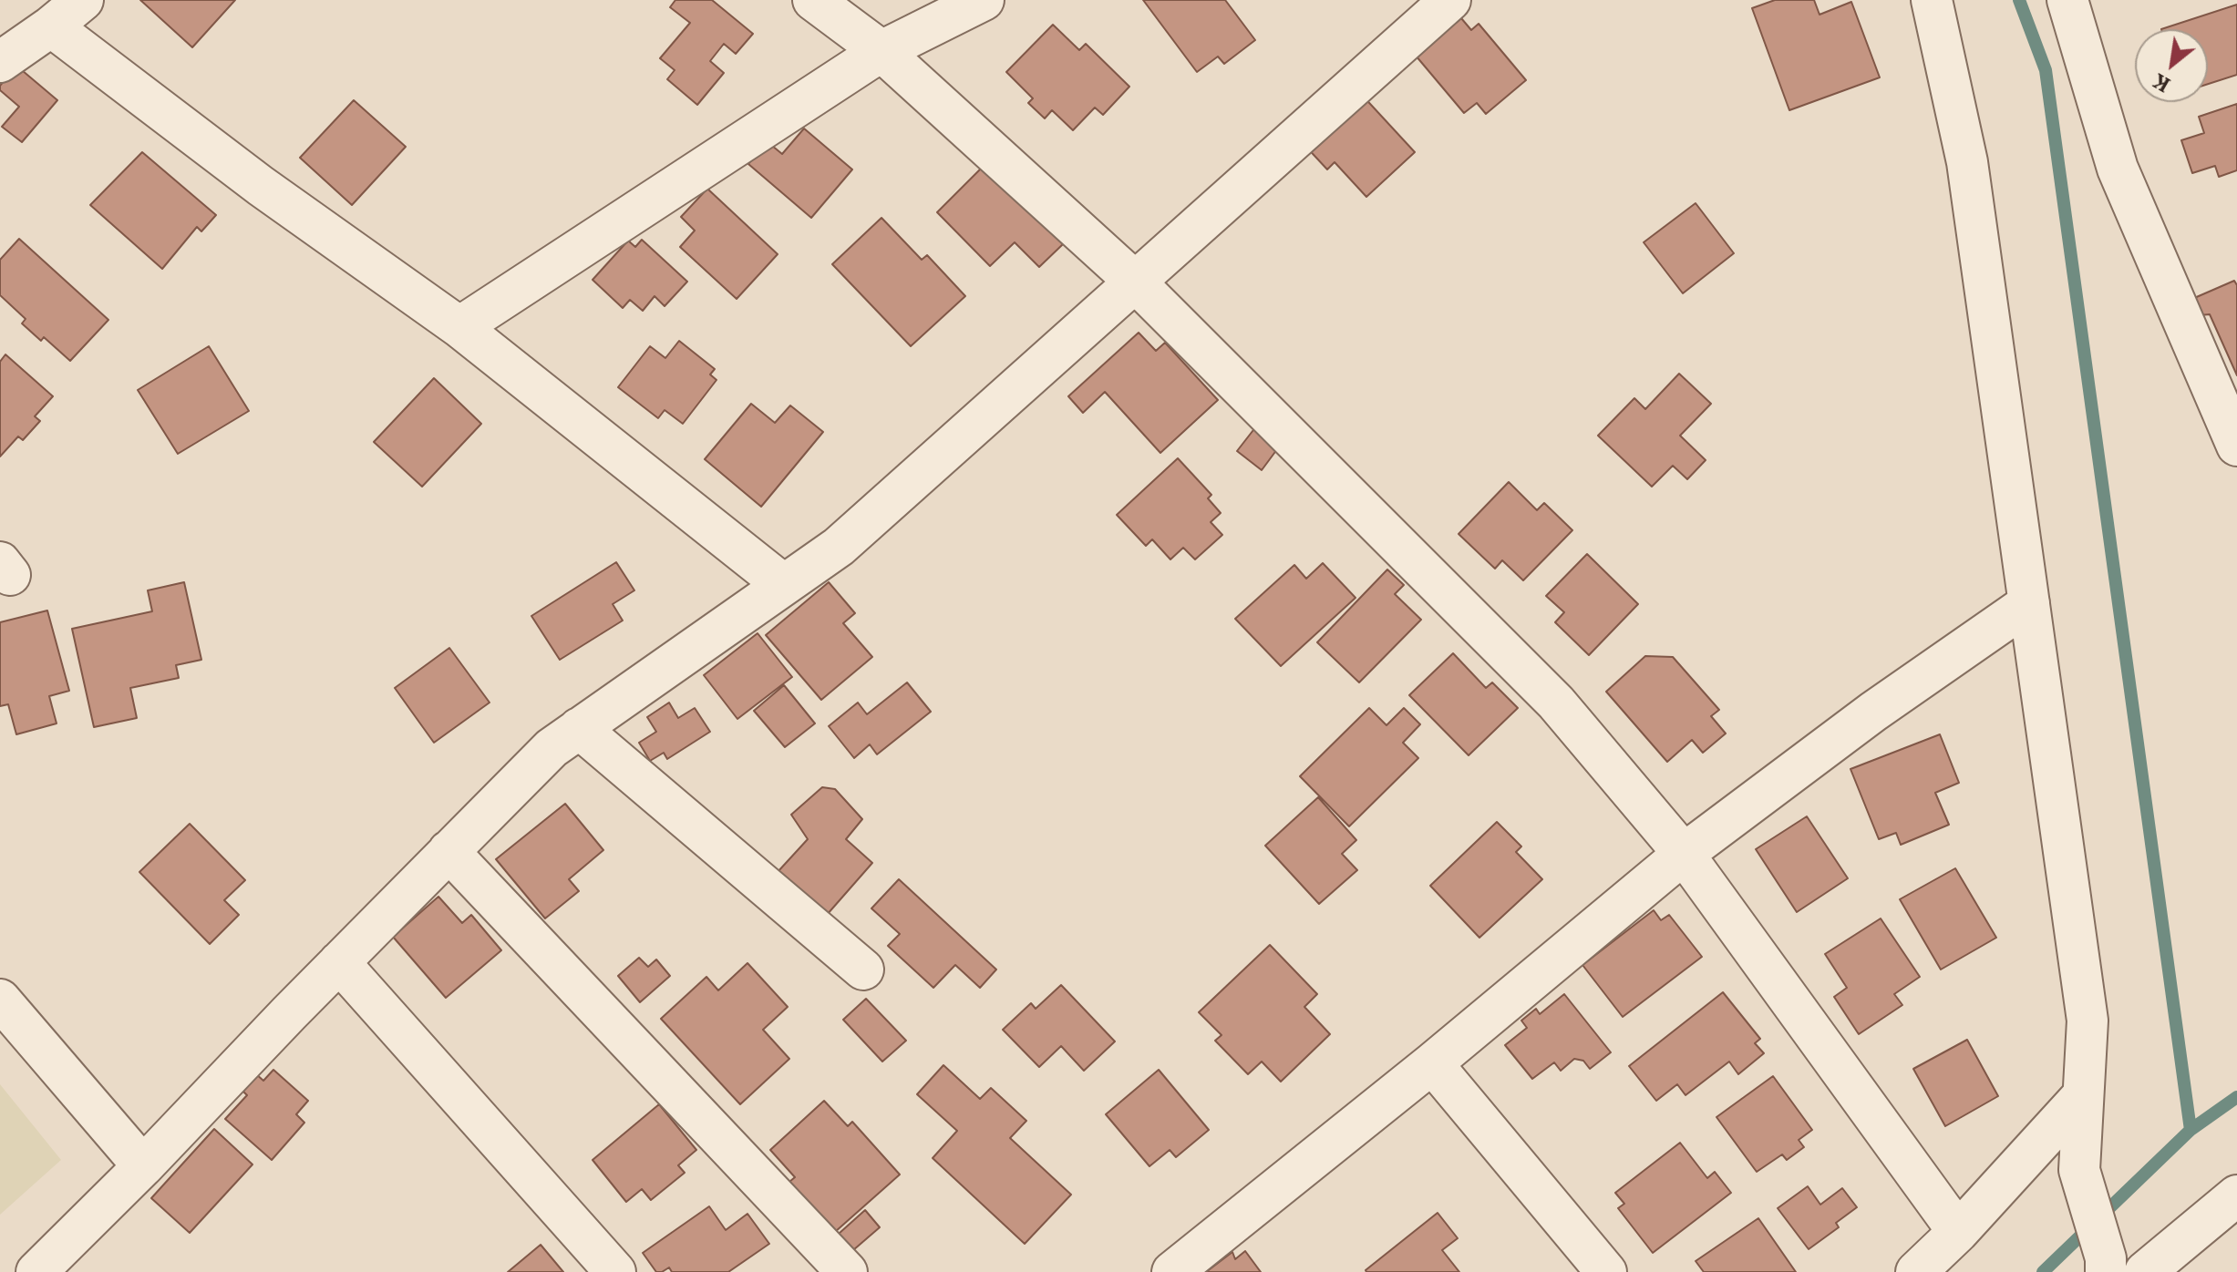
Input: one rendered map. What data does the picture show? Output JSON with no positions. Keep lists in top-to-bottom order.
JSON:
{
  "north": "bottom left"
}
